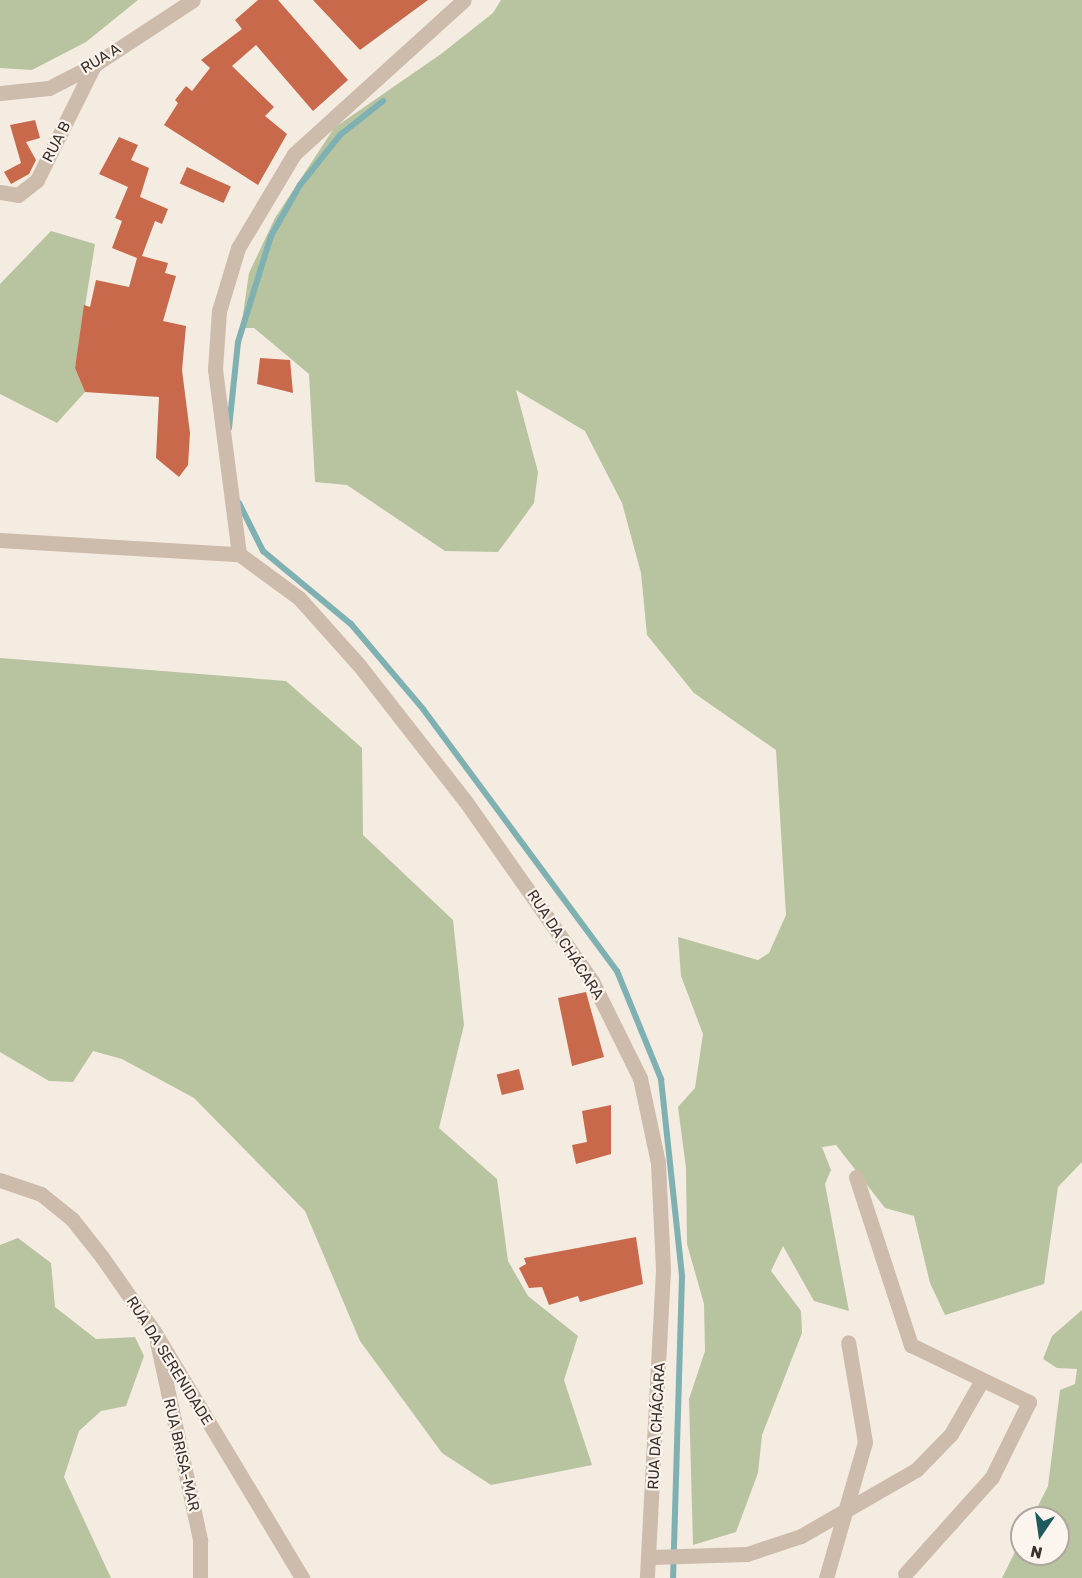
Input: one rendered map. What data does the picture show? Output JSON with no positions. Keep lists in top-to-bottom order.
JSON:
{
  "streets": {
    "street": [
      "RUA A",
      "RUA B",
      "RUA DA CHÁCARA",
      "RUA DA SERENIDADE",
      "RUA BRISA-MAR"
    ]
  },
  "crossings": [
    ["RUA A", "RUA B"],
    ["RUA DA SERENIDADE", "RUA BRISA-MAR"]
  ],
  "north": "bottom"
}
